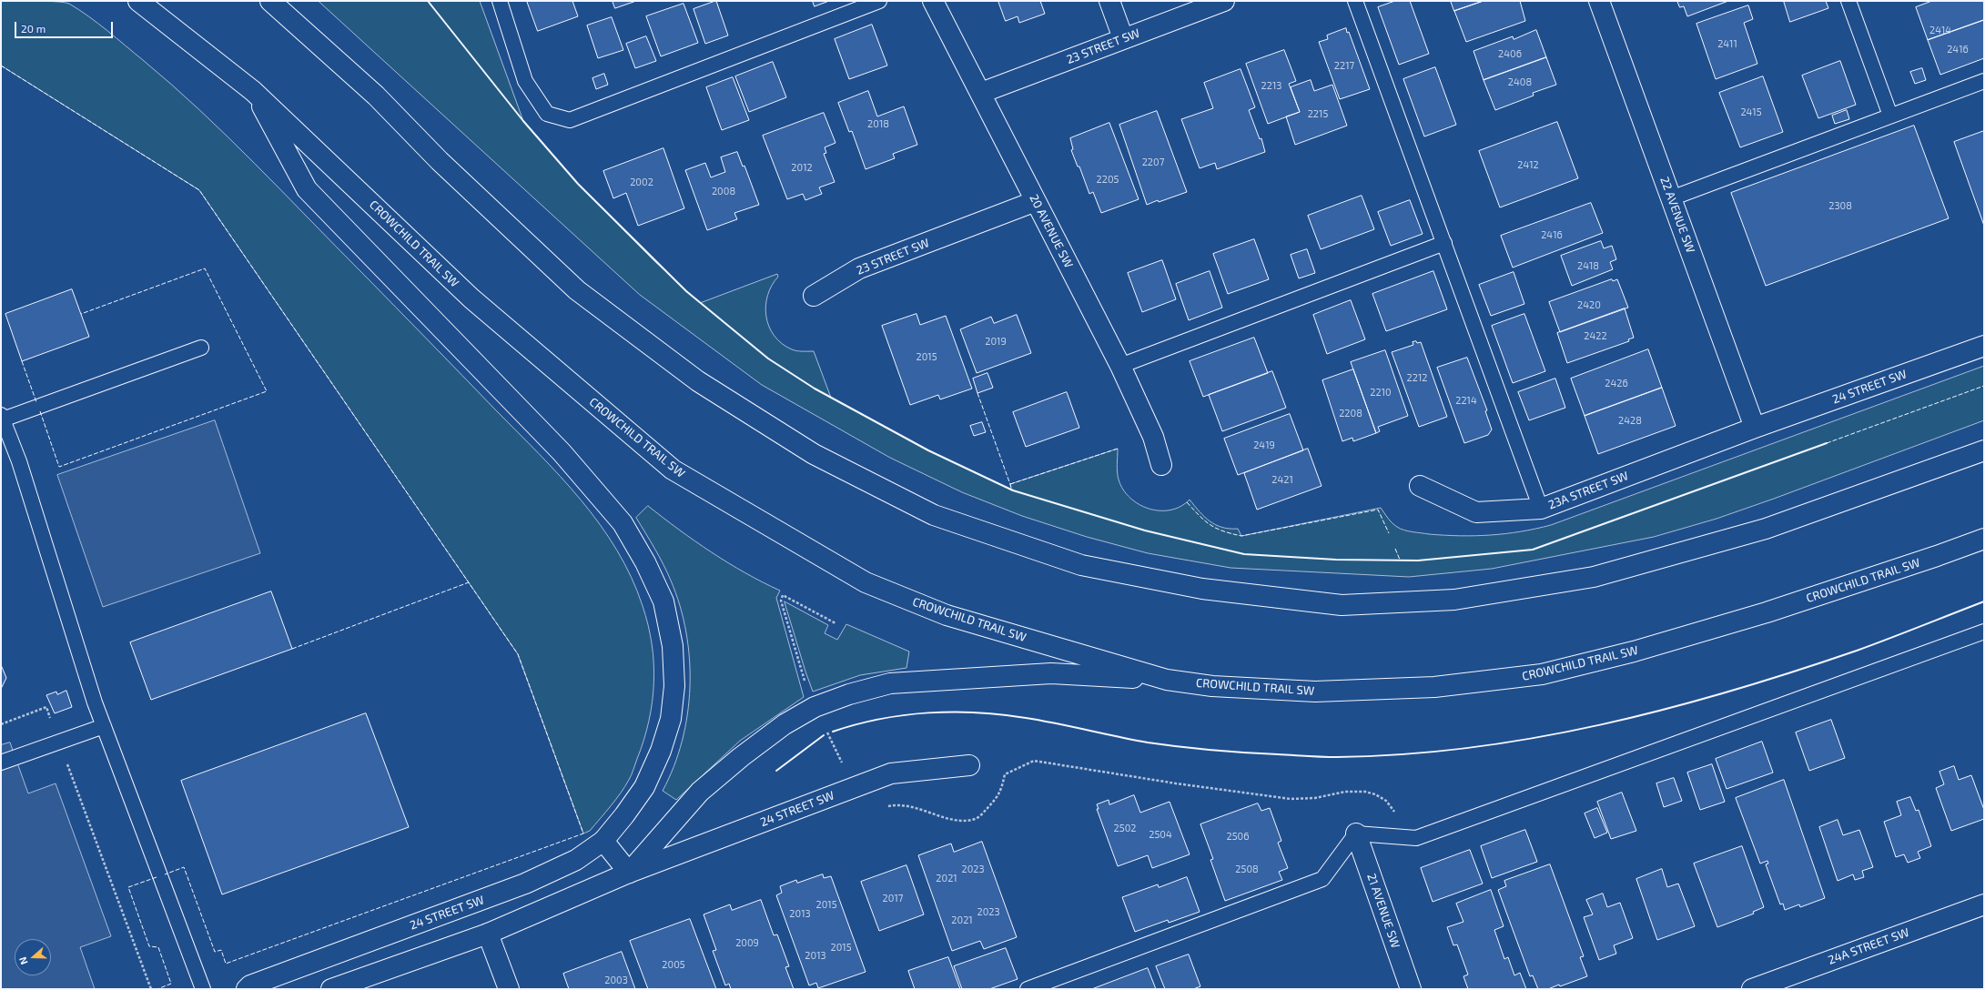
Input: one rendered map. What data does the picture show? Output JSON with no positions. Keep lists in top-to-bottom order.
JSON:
{
  "streets": {
    "main road": [
      "23 STREET SW",
      "22 AVENUE SW",
      "20 AVENUE SW",
      "CROWCHILD TRAIL SW",
      "24 STREET SW",
      "23A STREET SW",
      "21 AVENUE SW",
      "24A STREET SW"
    ]
  },
  "crossings": [
    ["23 STREET SW", "20 AVENUE SW"],
    ["22 AVENUE SW", "24 STREET SW"],
    ["22 AVENUE SW", "23A STREET SW"],
    ["CROWCHILD TRAIL SW", "24 STREET SW"],
    ["24 STREET SW", "23A STREET SW"]
  ],
  "house_numbers": [
    "2414",
    "2411",
    "2416",
    "2406",
    "2217",
    "2408",
    "2213",
    "2415",
    "2215",
    "2018",
    "2207",
    "2412",
    "2012",
    "2205",
    "2002",
    "2008",
    "2308",
    "2416",
    "2418",
    "2420",
    "2422",
    "2019",
    "2015",
    "2212",
    "2426",
    "2210",
    "2214",
    "2208",
    "2428",
    "2419",
    "2421",
    "2502",
    "2504",
    "2506",
    "2023",
    "2508",
    "2021",
    "2017",
    "2015",
    "2023",
    "2013",
    "2021",
    "2009",
    "2015",
    "2013",
    "2005",
    "2003"
  ],
  "scale_bar": "20 m",
  "north": "left"
}
